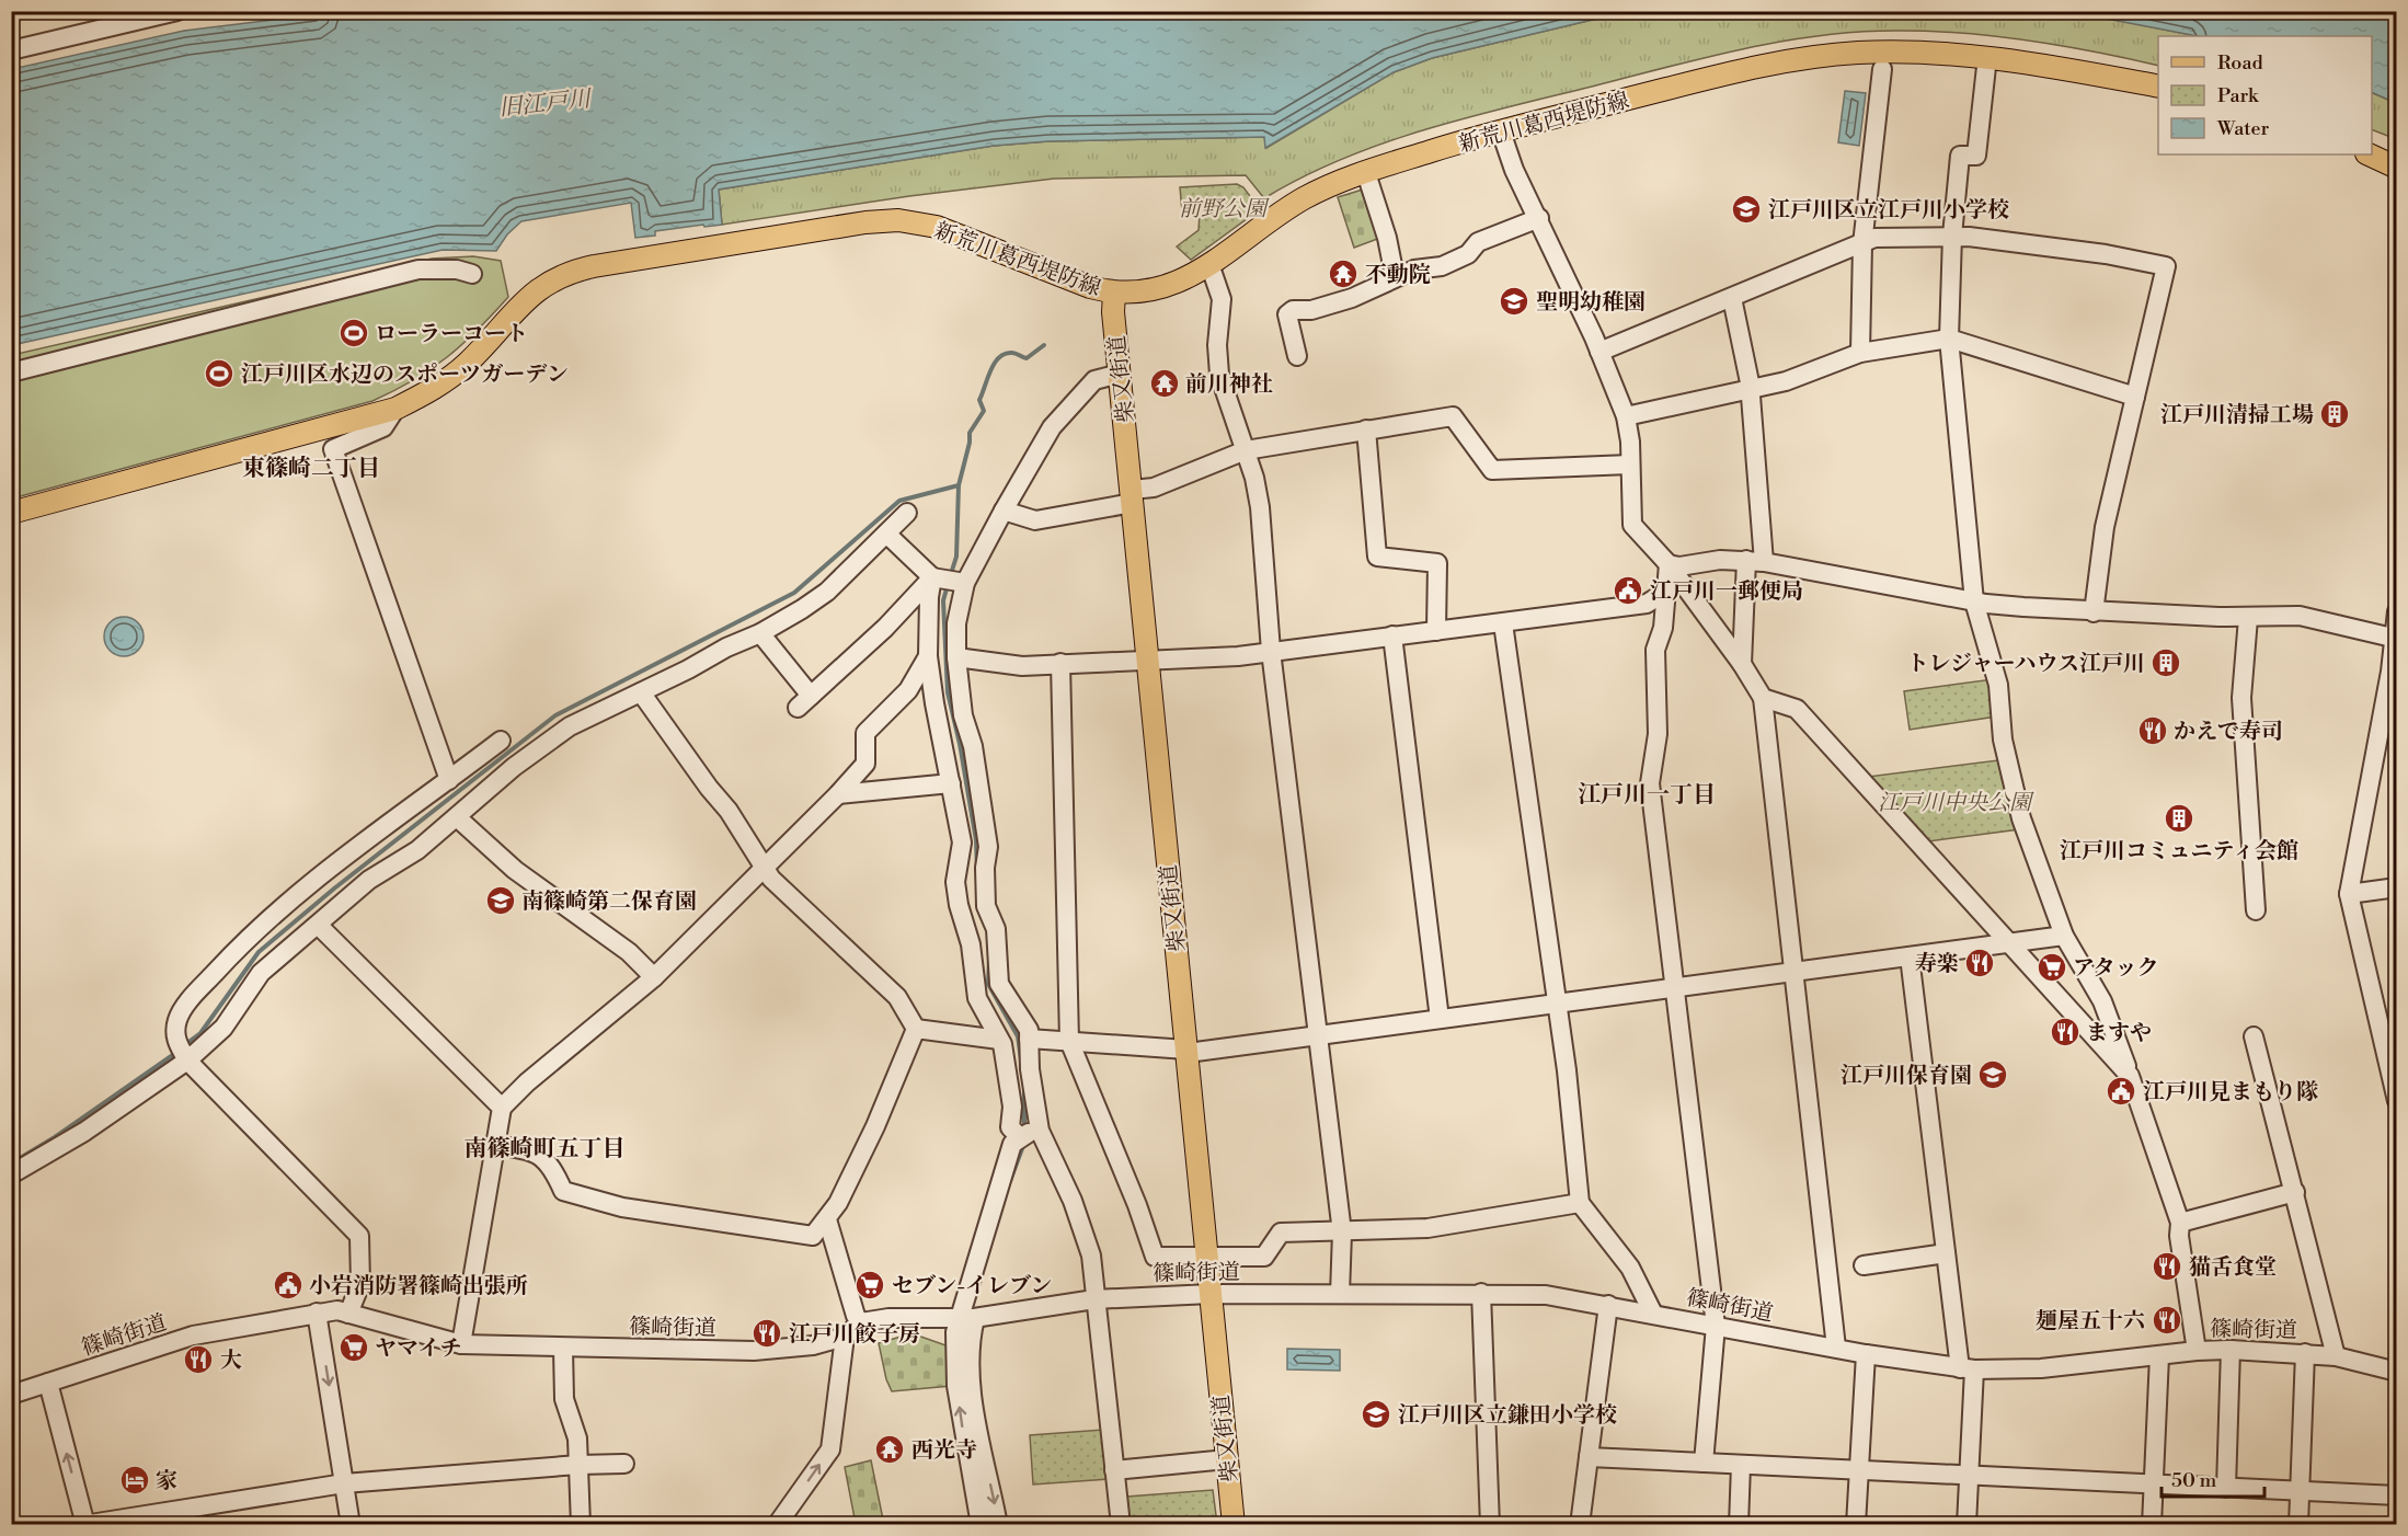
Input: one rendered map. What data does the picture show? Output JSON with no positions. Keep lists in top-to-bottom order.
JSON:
{
  "streets": {
    "main road": ["新荒川葛西堤防線", "柴又街道"],
    "street": ["篠崎街道"]
  },
  "crossings": [
    ["新荒川葛西堤防線", "柴又街道"],
    ["柴又街道", "篠崎街道"]
  ],
  "districts": ["東篠崎二丁目", "江戸川一丁目", "南篠崎町五丁目"],
  "water": ["旧江戸川"],
  "parks": ["前野公園", "江戸川中央公園"],
  "places": {
    "school or university": [
      "江戸川区立江戸川小学校",
      "聖明幼稚園",
      "南篠崎第二保育園",
      "江戸川保育園",
      "江戸川区立鎌田小学校"
    ],
    "temple": ["不動院", "前川神社", "西光寺"],
    "sports": ["ローラーコート", "江戸川区水辺のスポーツガーデン"],
    "building": ["江戸川清掃工場", "トレジャーハウス江戸川", "江戸川コミュニティ会館"],
    "public building": ["江戸川一郵便局", "江戸川見まもり隊", "小岩消防署篠崎出張所"],
    "restaurant": [
      "かえで寿司",
      "寿楽",
      "ますや",
      "猫舌食堂",
      "麺屋五十六",
      "江戸川餃子房",
      "大"
    ],
    "supermarket": ["アタック", "セブン-イレブン", "ヤマイチ"],
    "hotel": ["家"]
  },
  "legend": ["Road", "Park", "Water"],
  "scale_bar": "50 m"
}
